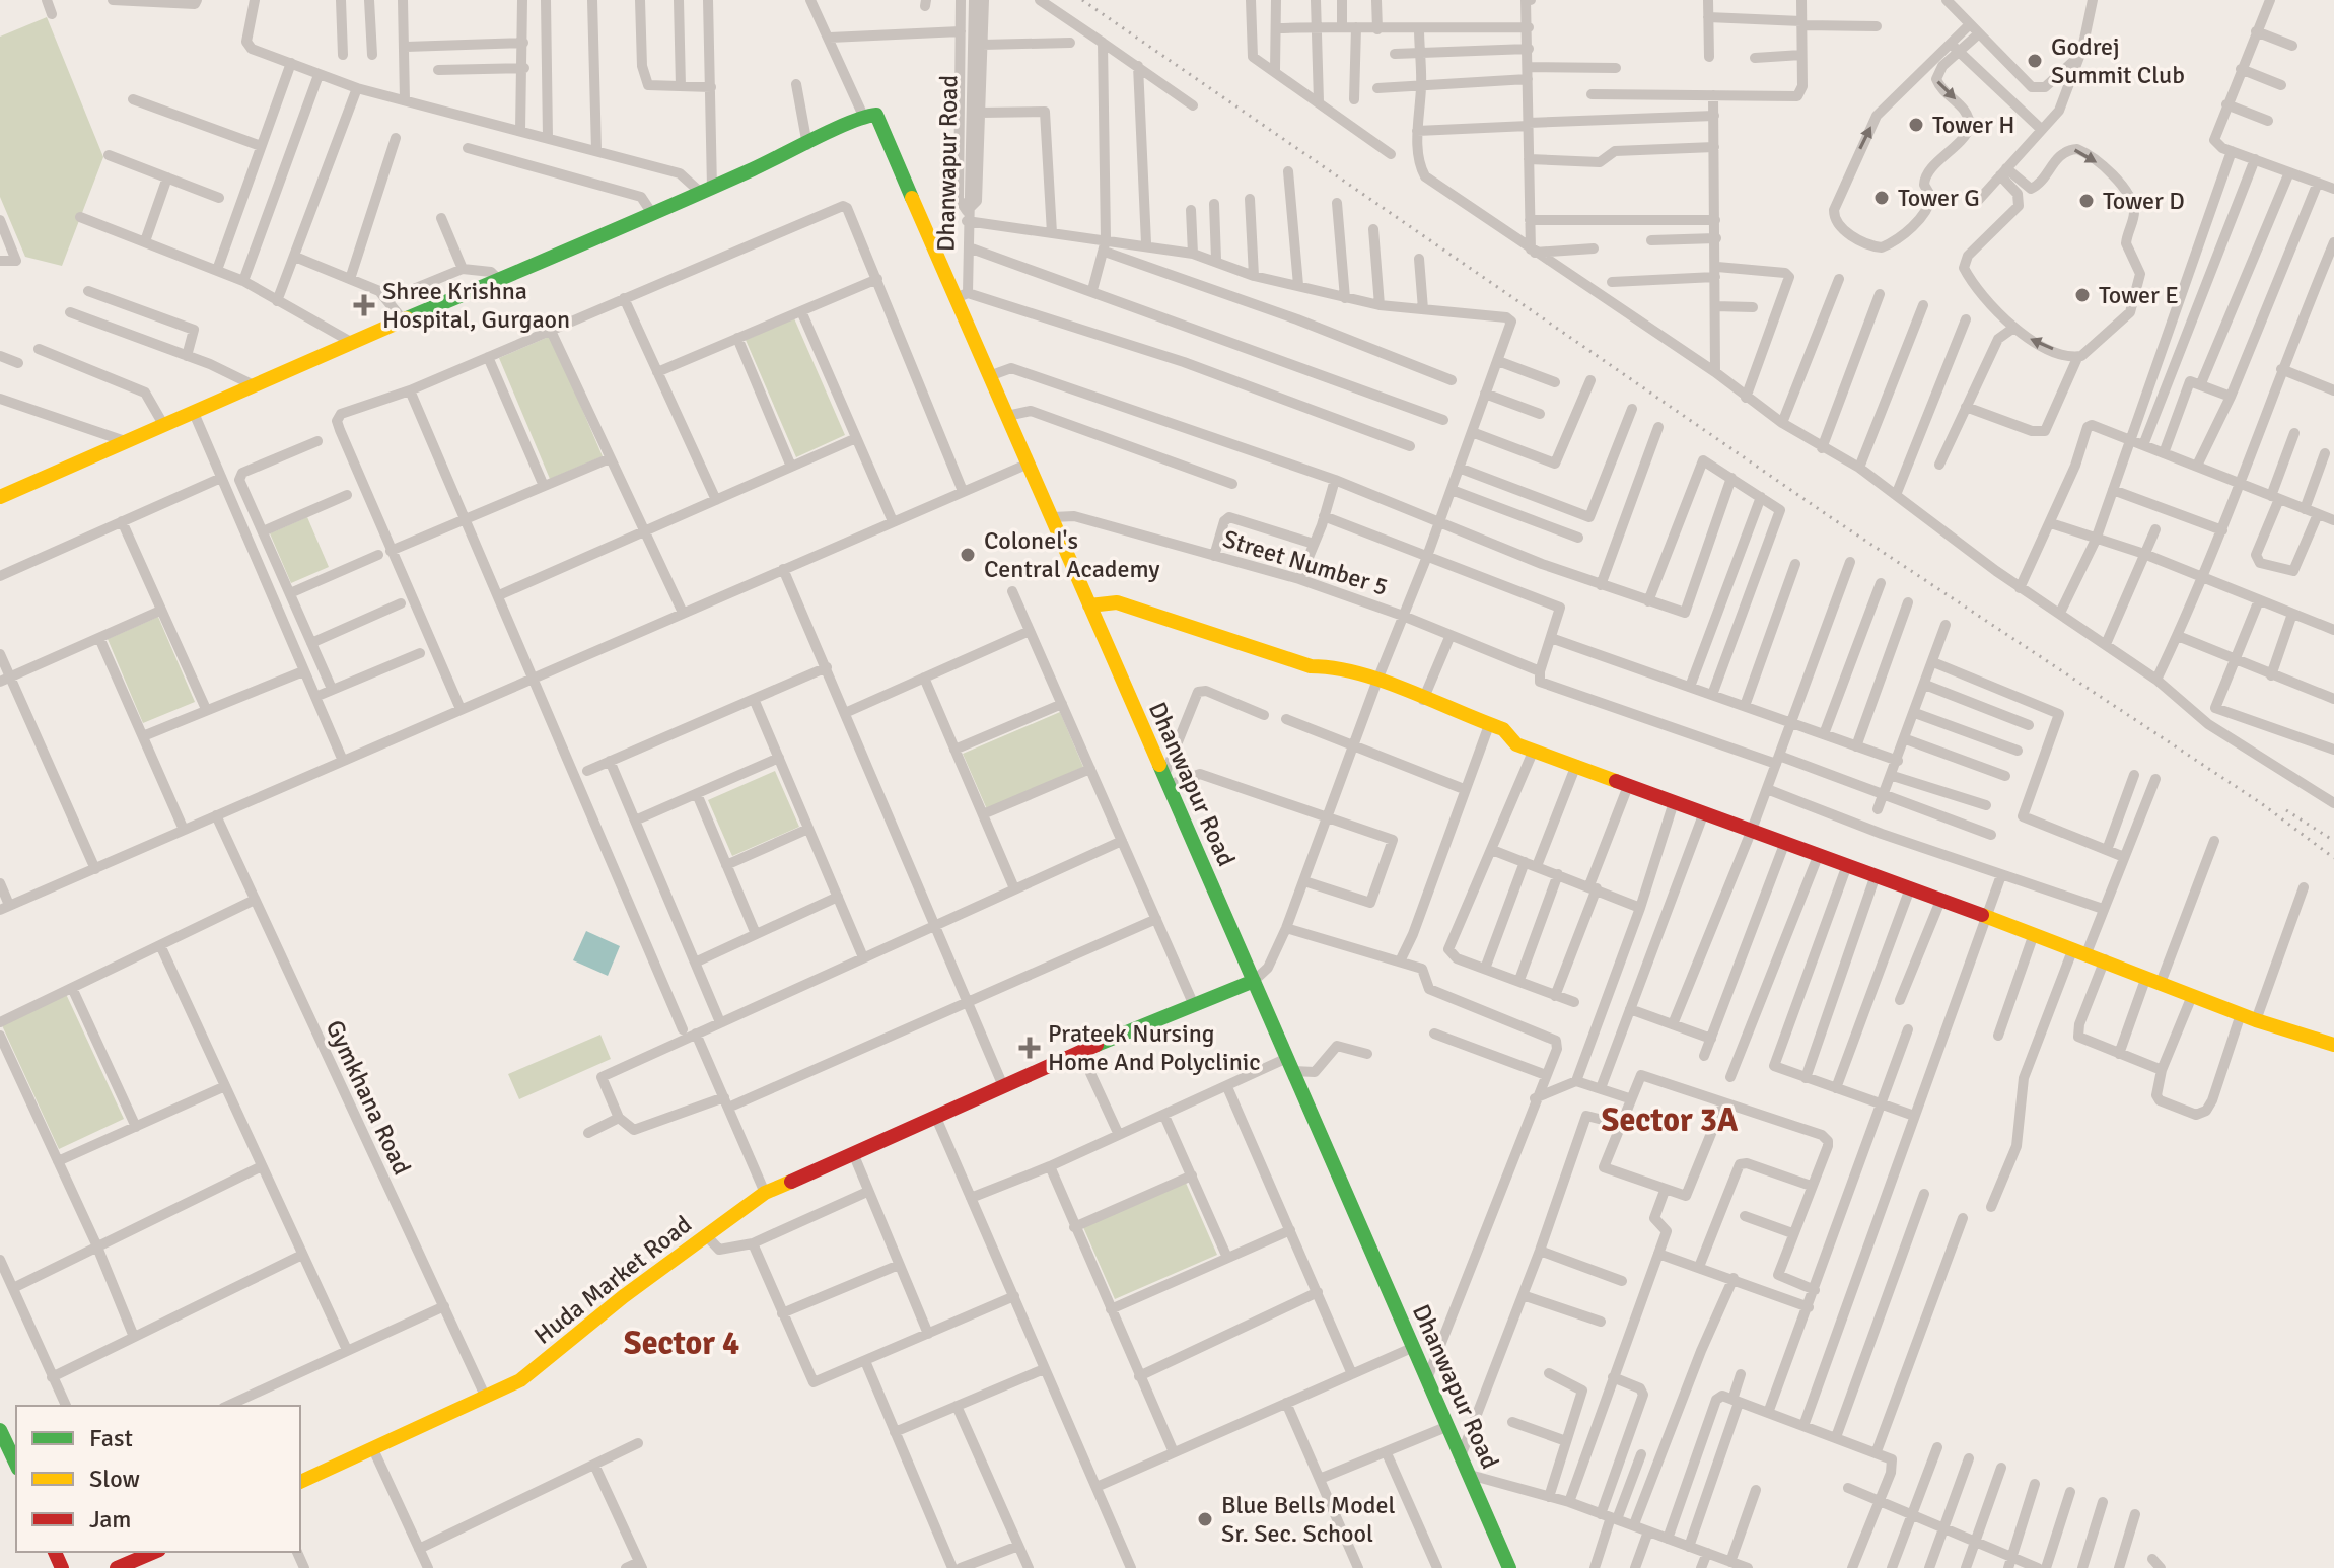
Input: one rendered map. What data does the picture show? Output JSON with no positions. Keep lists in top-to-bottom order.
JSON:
{
  "streets": {
    "street": [
      "Dhanwapur Road",
      "Street Number 5",
      "Gymkhana Road",
      "Huda Market Road"
    ]
  },
  "crossings": [
    ["Dhanwapur Road", "Street Number 5"],
    ["Dhanwapur Road", "Huda Market Road"],
    ["Gymkhana Road", "Huda Market Road"]
  ],
  "districts": ["Sector 3A", "Sector 4"],
  "places": {
    "other": [
      "Godrej Summit Club",
      "Tower H",
      "Tower G",
      "Tower D",
      "Tower E",
      "Colonel's Central Academy",
      "Blue Bells Model Sr. Sec. School"
    ],
    "health": ["Shree Krishna Hospital, Gurgaon", "Prateek Nursing Home And Polyclinic"]
  },
  "legend": ["Fast", "Slow", "Jam"]
}
